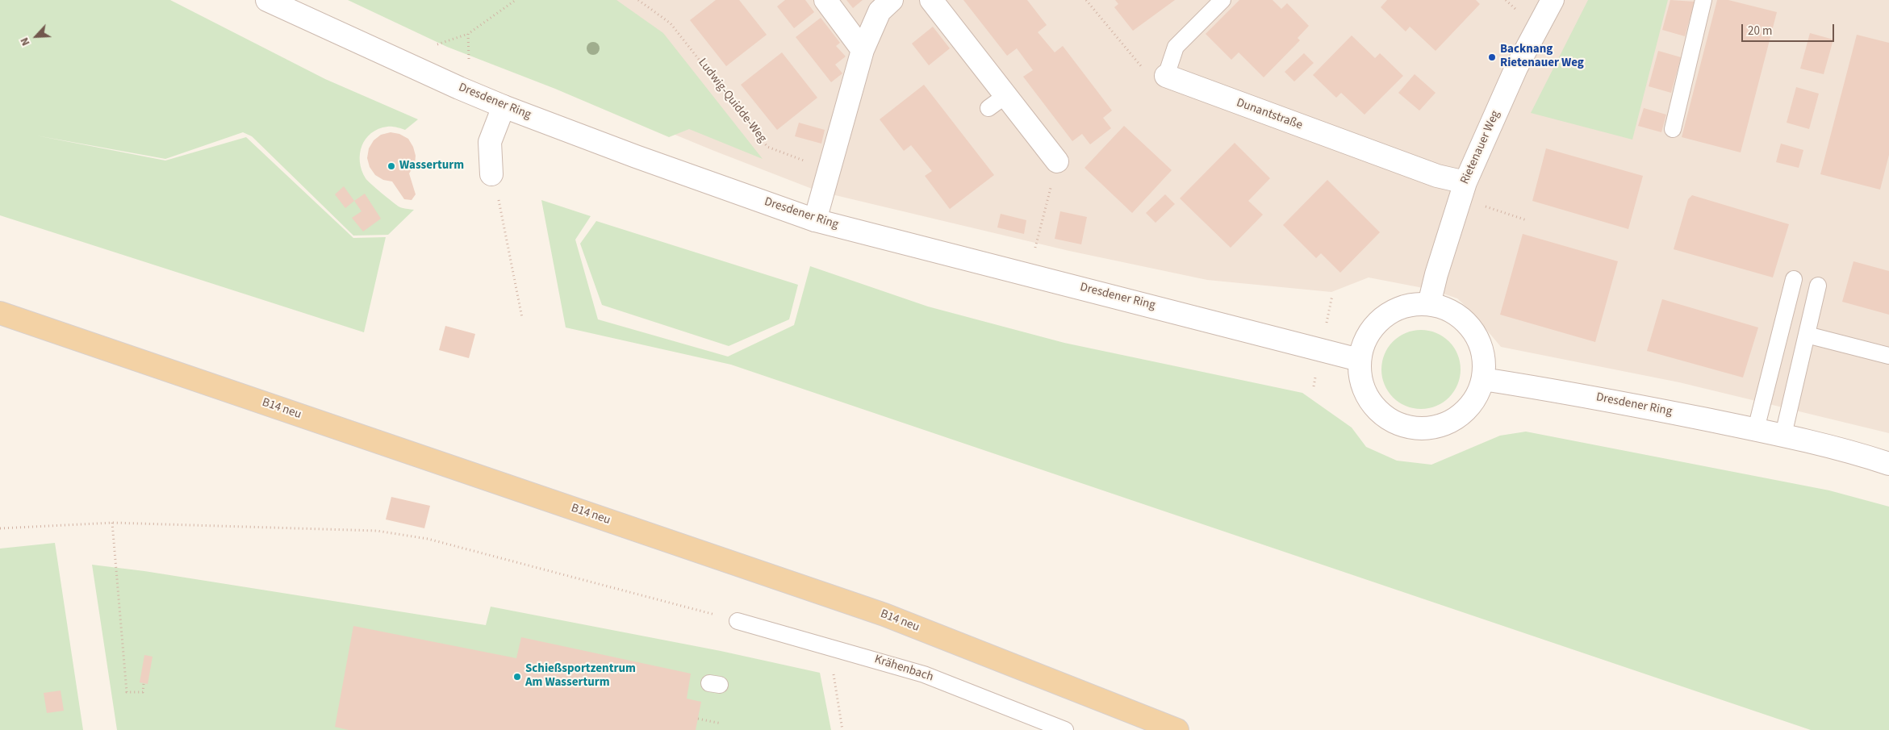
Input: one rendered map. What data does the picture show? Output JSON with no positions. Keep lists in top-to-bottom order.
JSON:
{
  "streets": {
    "main road": ["B14 neu"],
    "street": ["Dresdener Ring", "Dunantstraße", "Rietenauer Weg"],
    "lane": ["Krähenbach"],
    "path": ["Ludwig-Quidde-Weg"]
  },
  "crossings": [
    ["Dresdener Ring", "Rietenauer Weg"],
    ["Dunantstraße", "Rietenauer Weg"]
  ],
  "places": ["Backnang Rietenauer Weg", "Wasserturm", "Schießsportzentrum Am Wasserturm"],
  "scale_bar": "20 m",
  "north": "bottom left"
}
